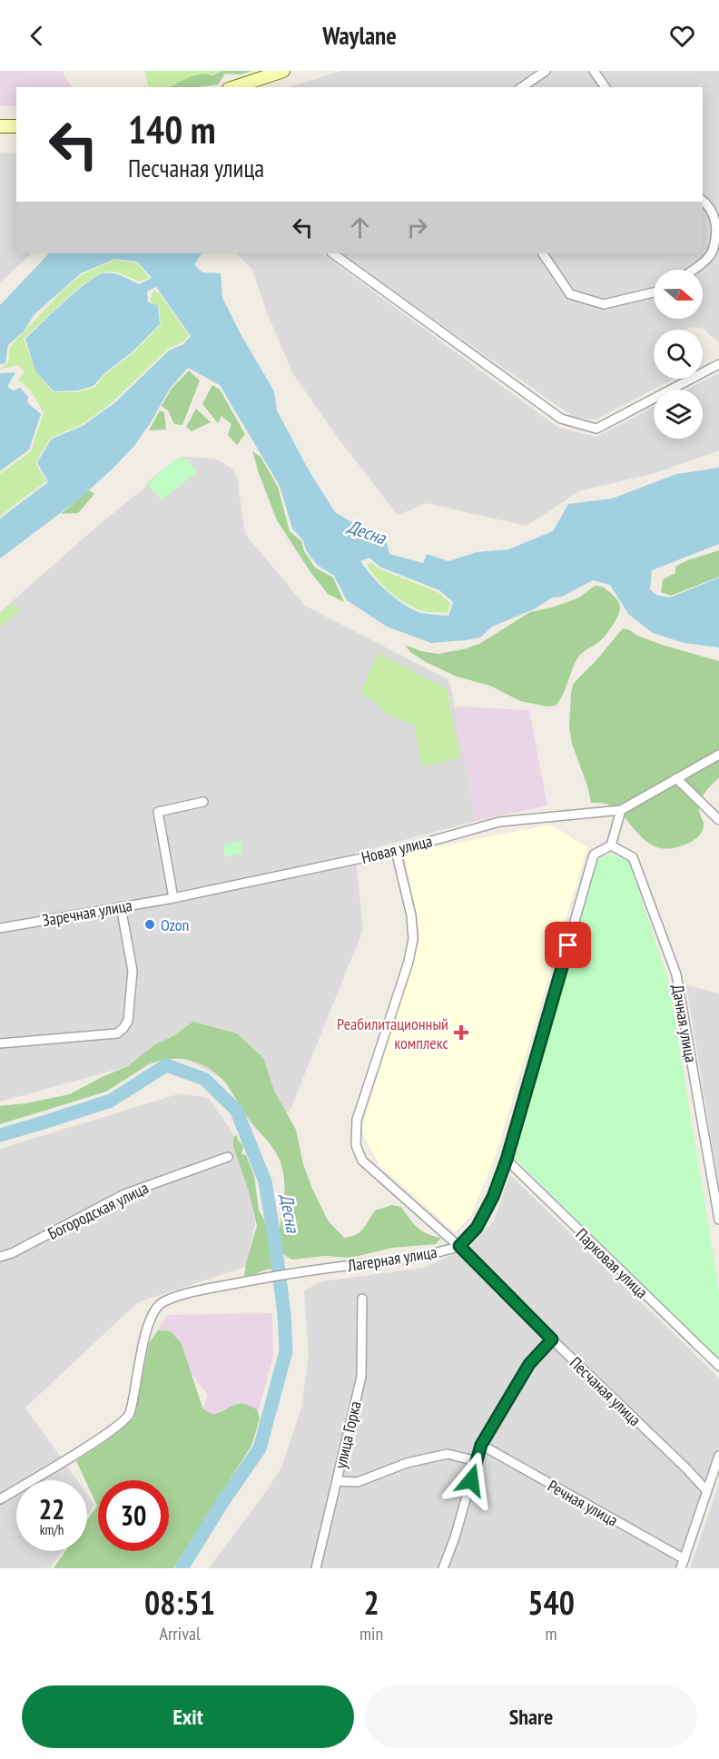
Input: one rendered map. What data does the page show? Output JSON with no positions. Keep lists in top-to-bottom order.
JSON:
{
  "streets": {
    "street": [
      "Новая улица",
      "Заречная улица",
      "Дачная улица",
      "Богородская улица",
      "Лагерная улица",
      "Парковая улица",
      "Песчаная улица",
      "улица Горка",
      "Речная улица"
    ]
  },
  "crossings": [
    ["Новая улица", "Заречная улица"],
    ["Новая улица", "Песчаная улица"],
    ["Дачная улица", "Лагерная улица"],
    ["Лагерная улица", "Парковая улица"],
    ["Лагерная улица", "Песчаная улица"]
  ],
  "water": ["Десна"],
  "places": {
    "other": ["Ozon"],
    "health": ["Реабилитационный комплекс"]
  },
  "north": "right",
  "page": {
    "header": "Waylane",
    "turn": ["140 m", "Песчаная улица"],
    "speed": "22 km/h",
    "limit": "30",
    "eta": [
      "08:51",
      "Arrival",
      "2",
      "min",
      "540",
      "m"
    ],
    "buttons": ["Exit", "Share"]
  }
}
